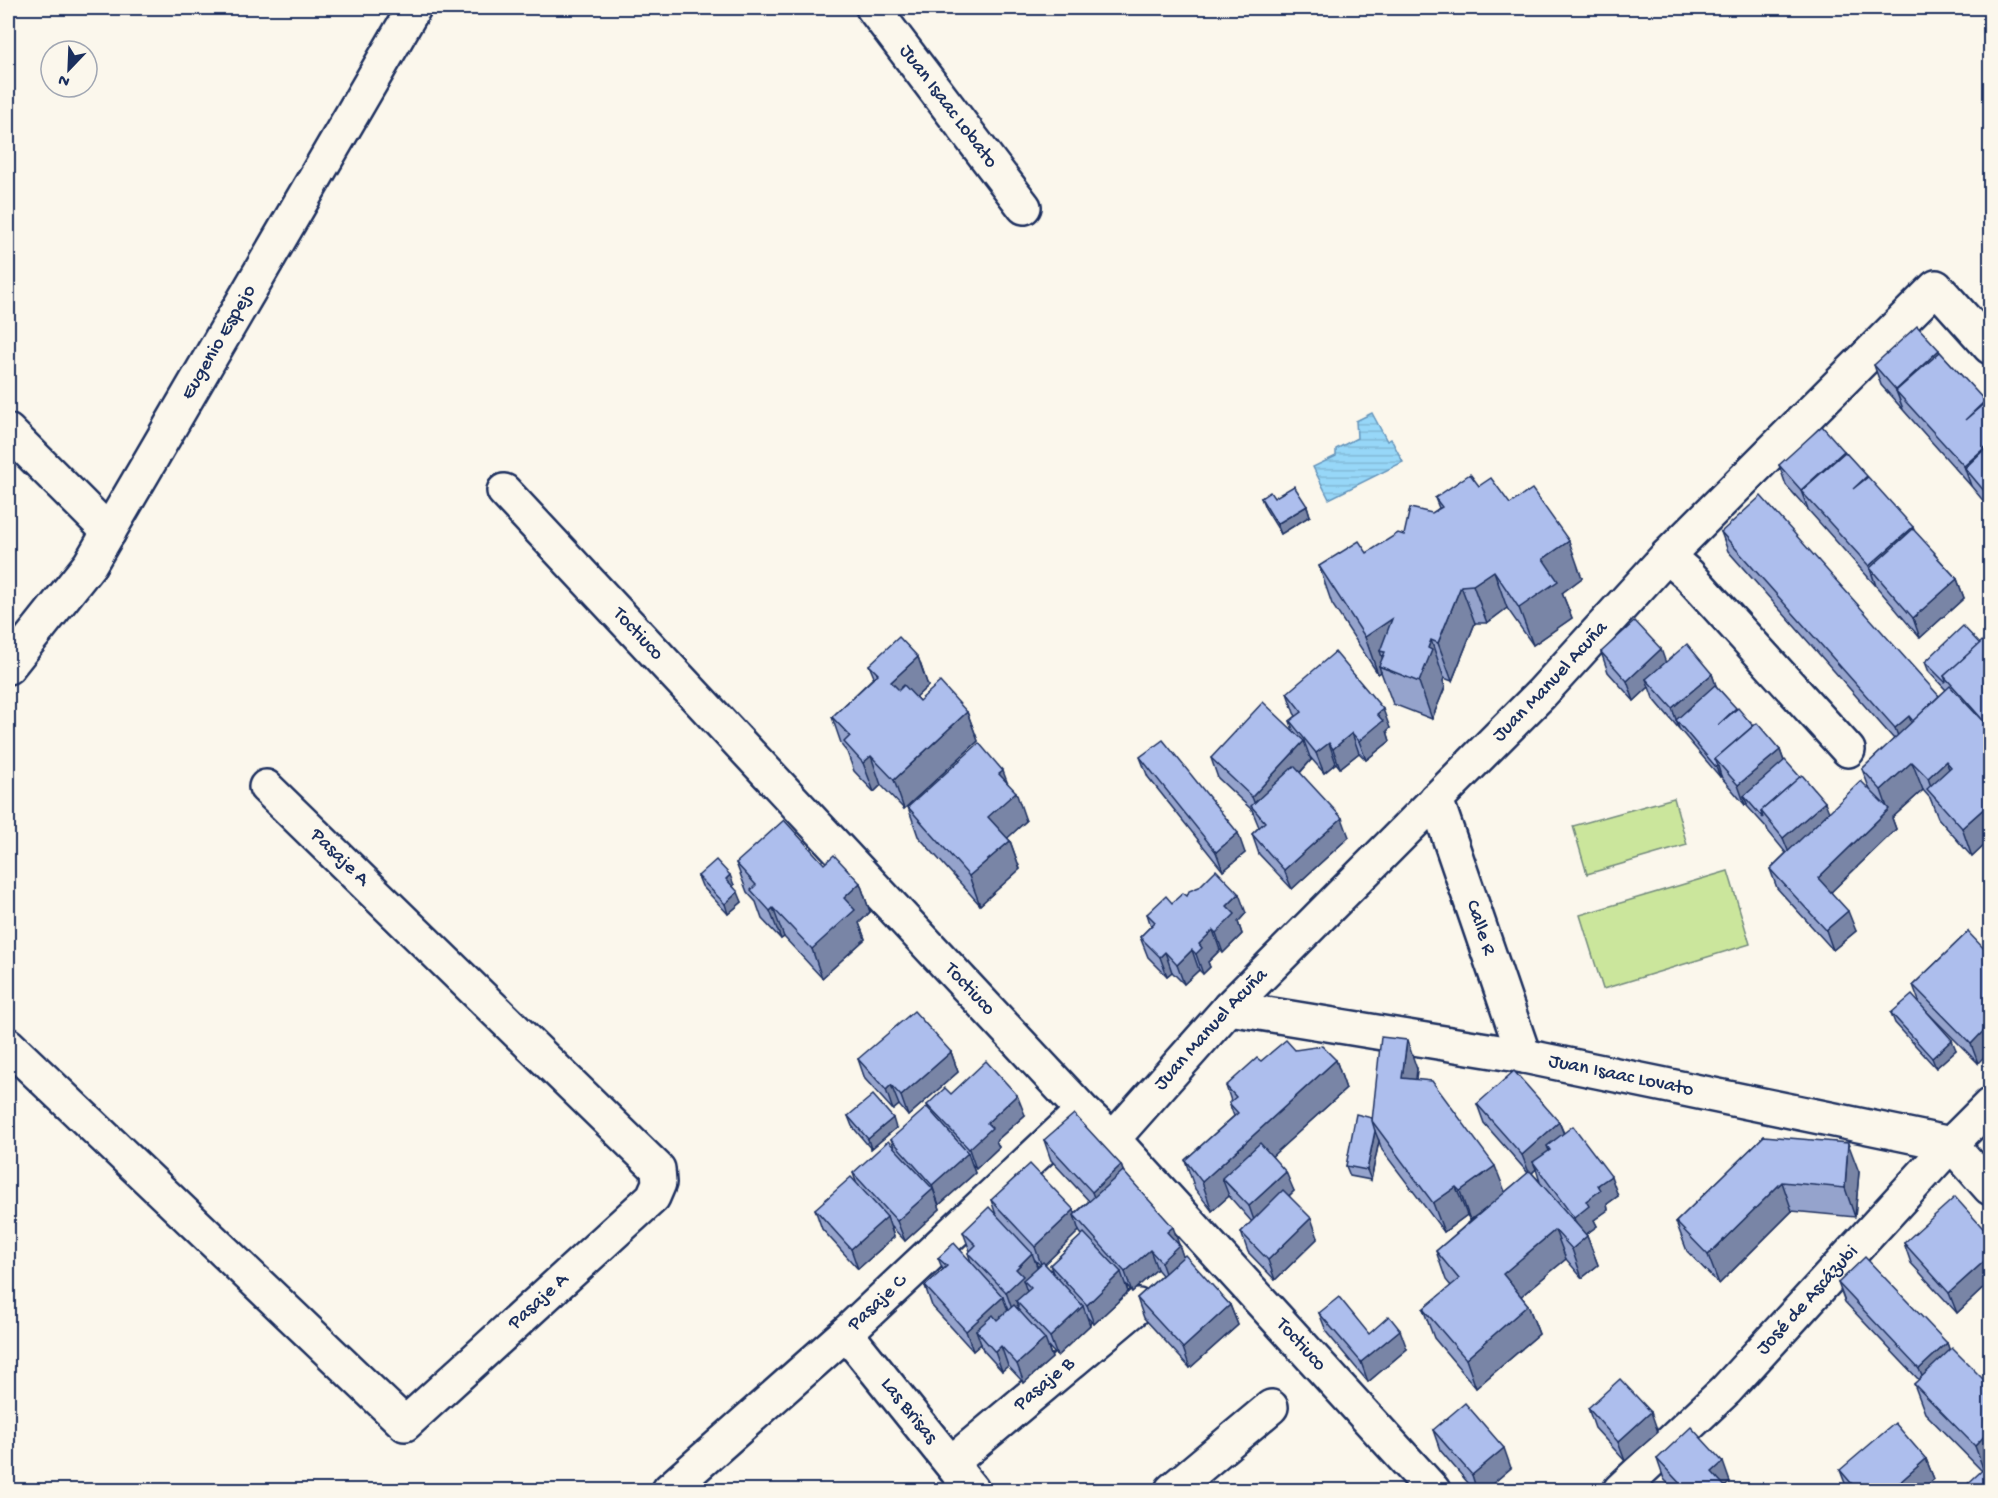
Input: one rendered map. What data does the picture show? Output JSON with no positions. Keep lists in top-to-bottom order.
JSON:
{
  "streets": {
    "street": [
      "Juan Isaac Lobato",
      "Eugenio Espejo",
      "Toctiuco",
      "Juan Manuel Acuña",
      "Pasaje A",
      "Calle R",
      "Juan Isaac Lovato",
      "José de Ascázubi",
      "Pasaje C",
      "Pasaje B",
      "Las Brisas"
    ]
  },
  "crossings": [
    ["Toctiuco", "Juan Manuel Acuña"],
    ["Toctiuco", "Pasaje C"],
    ["Juan Manuel Acuña", "Calle R"],
    ["Juan Manuel Acuña", "Juan Isaac Lovato"],
    ["Calle R", "Juan Isaac Lovato"],
    ["Juan Isaac Lovato", "José de Ascázubi"],
    ["Pasaje C", "Las Brisas"],
    ["Pasaje B", "Las Brisas"]
  ],
  "north": "bottom left"
}
